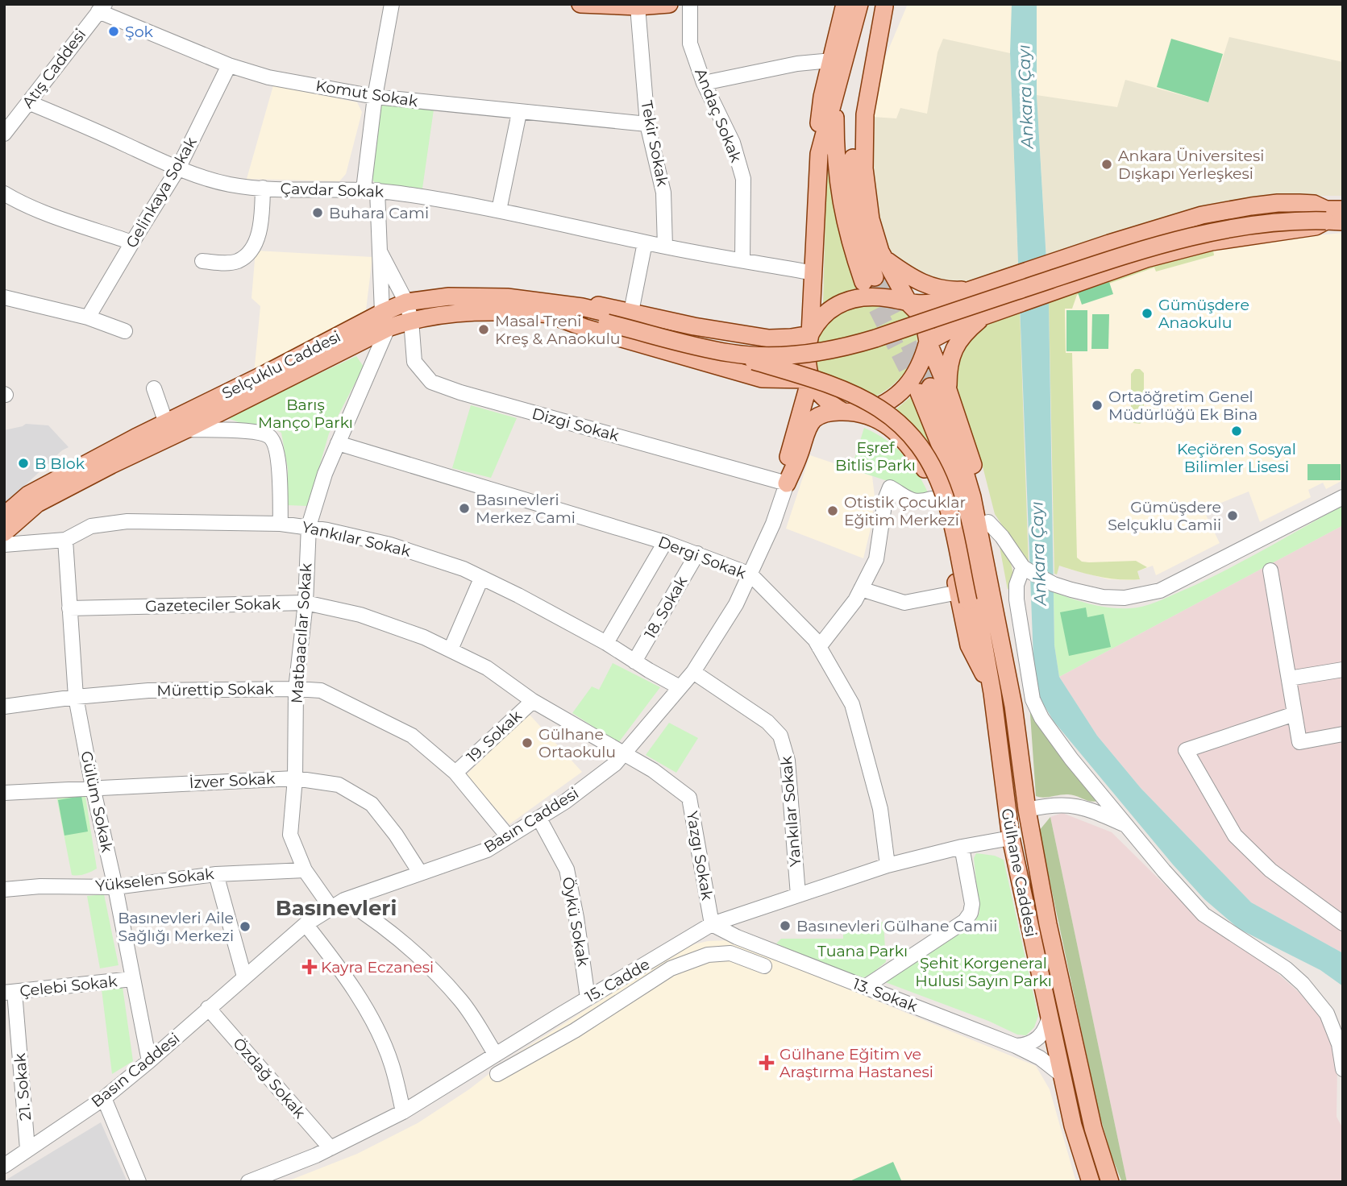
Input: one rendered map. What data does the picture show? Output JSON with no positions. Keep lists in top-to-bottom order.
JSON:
{
  "streets": {
    "main road": ["Selçuklu Caddesi", "Gülhane Caddesi"],
    "street": [
      "Atış Caddesi",
      "Komut Sokak",
      "Andaç Sokak",
      "Tekir Sokak",
      "Çavdar Sokak",
      "Gelinkaya Sokak",
      "Dizgi Sokak",
      "Yankılar Sokak",
      "Dergi Sokak",
      "Gazeteciler Sokak",
      "18. Sokak",
      "Matbaacılar Sokak",
      "Mürettip Sokak",
      "19. Sokak",
      "İzver Sokak",
      "Gülüm Sokak",
      "Basın Caddesi",
      "Yazgı Sokak",
      "Yükselen Sokak",
      "Öykü Sokak",
      "15. Cadde",
      "Çelebi Sokak",
      "13. Sokak",
      "Özdağ Sokak",
      "21. Sokak"
    ]
  },
  "crossings": [
    ["Atış Caddesi", "Komut Sokak"],
    ["Atış Caddesi", "Çavdar Sokak"],
    ["Komut Sokak", "Tekir Sokak"],
    ["Komut Sokak", "Gelinkaya Sokak"],
    ["Andaç Sokak", "Çavdar Sokak"],
    ["Tekir Sokak", "Çavdar Sokak"],
    ["Çavdar Sokak", "Gelinkaya Sokak"],
    ["Selçuklu Caddesi", "Dizgi Sokak"],
    ["Selçuklu Caddesi", "Matbaacılar Sokak"],
    ["Dizgi Sokak", "Basın Caddesi"],
    ["Yankılar Sokak", "18. Sokak"],
    ["Yankılar Sokak", "Matbaacılar Sokak"],
    ["Yankılar Sokak", "Gülüm Sokak"],
    ["Yankılar Sokak", "Basın Caddesi"],
    ["Yankılar Sokak", "15. Cadde"],
    ["Dergi Sokak", "18. Sokak"],
    ["Dergi Sokak", "Matbaacılar Sokak"],
    ["Dergi Sokak", "Basın Caddesi"],
    ["Dergi Sokak", "15. Cadde"],
    ["Gazeteciler Sokak", "Matbaacılar Sokak"],
    ["Gazeteciler Sokak", "19. Sokak"],
    ["Gazeteciler Sokak", "Gülüm Sokak"],
    ["Gazeteciler Sokak", "Basın Caddesi"],
    ["Gazeteciler Sokak", "Yazgı Sokak"],
    ["Matbaacılar Sokak", "Mürettip Sokak"],
    ["Matbaacılar Sokak", "İzver Sokak"],
    ["Matbaacılar Sokak", "Basın Caddesi"],
    ["Matbaacılar Sokak", "Yükselen Sokak"],
    ["Mürettip Sokak", "19. Sokak"],
    ["Mürettip Sokak", "Gülüm Sokak"],
    ["Mürettip Sokak", "Basın Caddesi"],
    ["İzver Sokak", "Gülüm Sokak"],
    ["İzver Sokak", "Basın Caddesi"],
    ["Gülüm Sokak", "Basın Caddesi"],
    ["Gülüm Sokak", "Yükselen Sokak"],
    ["Gülüm Sokak", "Çelebi Sokak"],
    ["Basın Caddesi", "Yazgı Sokak"],
    ["Basın Caddesi", "Öykü Sokak"],
    ["Basın Caddesi", "Özdağ Sokak"],
    ["Basın Caddesi", "21. Sokak"],
    ["Yazgı Sokak", "15. Cadde"],
    ["Yazgı Sokak", "13. Sokak"],
    ["Gülhane Caddesi", "15. Cadde"],
    ["Gülhane Caddesi", "13. Sokak"],
    ["Öykü Sokak", "15. Cadde"],
    ["15. Cadde", "13. Sokak"],
    ["15. Cadde", "Özdağ Sokak"],
    ["Çelebi Sokak", "21. Sokak"]
  ],
  "districts": ["Basınevleri"],
  "water": ["Ankara Çayı"],
  "parks": [
    "Barış Manço Parkı",
    "Eşref Bitlis Parkı",
    "Tuana Parkı",
    "Şehit Korgeneral Hulusi Sayın Parkı"
  ],
  "places": {
    "other": [
      "Şok",
      "Ankara Üniversitesi Dışkapı Yerleşkesi",
      "Buhara Cami",
      "Gümüşdere Anaokulu",
      "Masal Treni Kreş & Anaokulu",
      "Ortaöğretim Genel Müdürlüğü Ek Bina",
      "Keçiören Sosyal Bilimler Lisesi",
      "B Blok",
      "Basınevleri Merkez Cami",
      "Otistik Çocuklar Eğitim Merkezi",
      "Gümüşdere Selçuklu Camii",
      "Gülhane Ortaokulu",
      "Basınevleri Gülhane Camii",
      "Basınevleri Aile Sağlığı Merkezi"
    ],
    "health": ["Kayra Eczanesi", "Gülhane Eğitim ve Araştırma Hastanesi"]
  }
}
